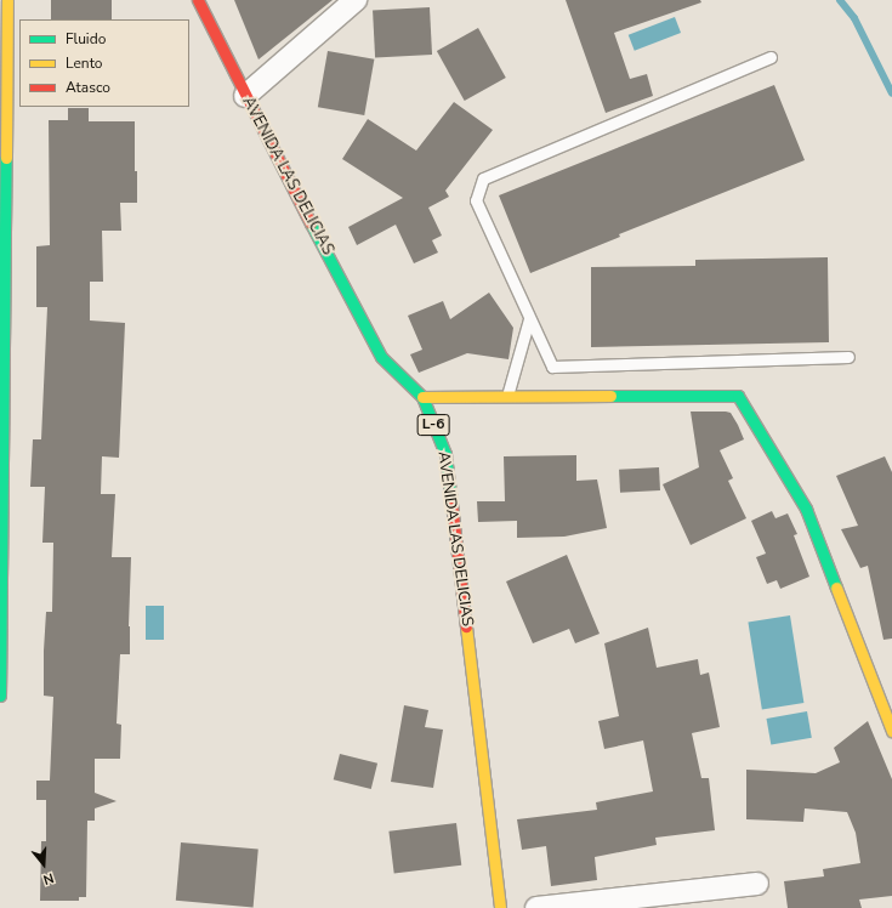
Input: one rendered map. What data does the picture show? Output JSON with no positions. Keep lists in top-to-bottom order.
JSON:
{
  "streets": {
    "street": ["AVENIDA LAS DELICIAS", "L-6"]
  },
  "legend": ["Fluido", "Lento", "Atasco"],
  "north": "bottom"
}
